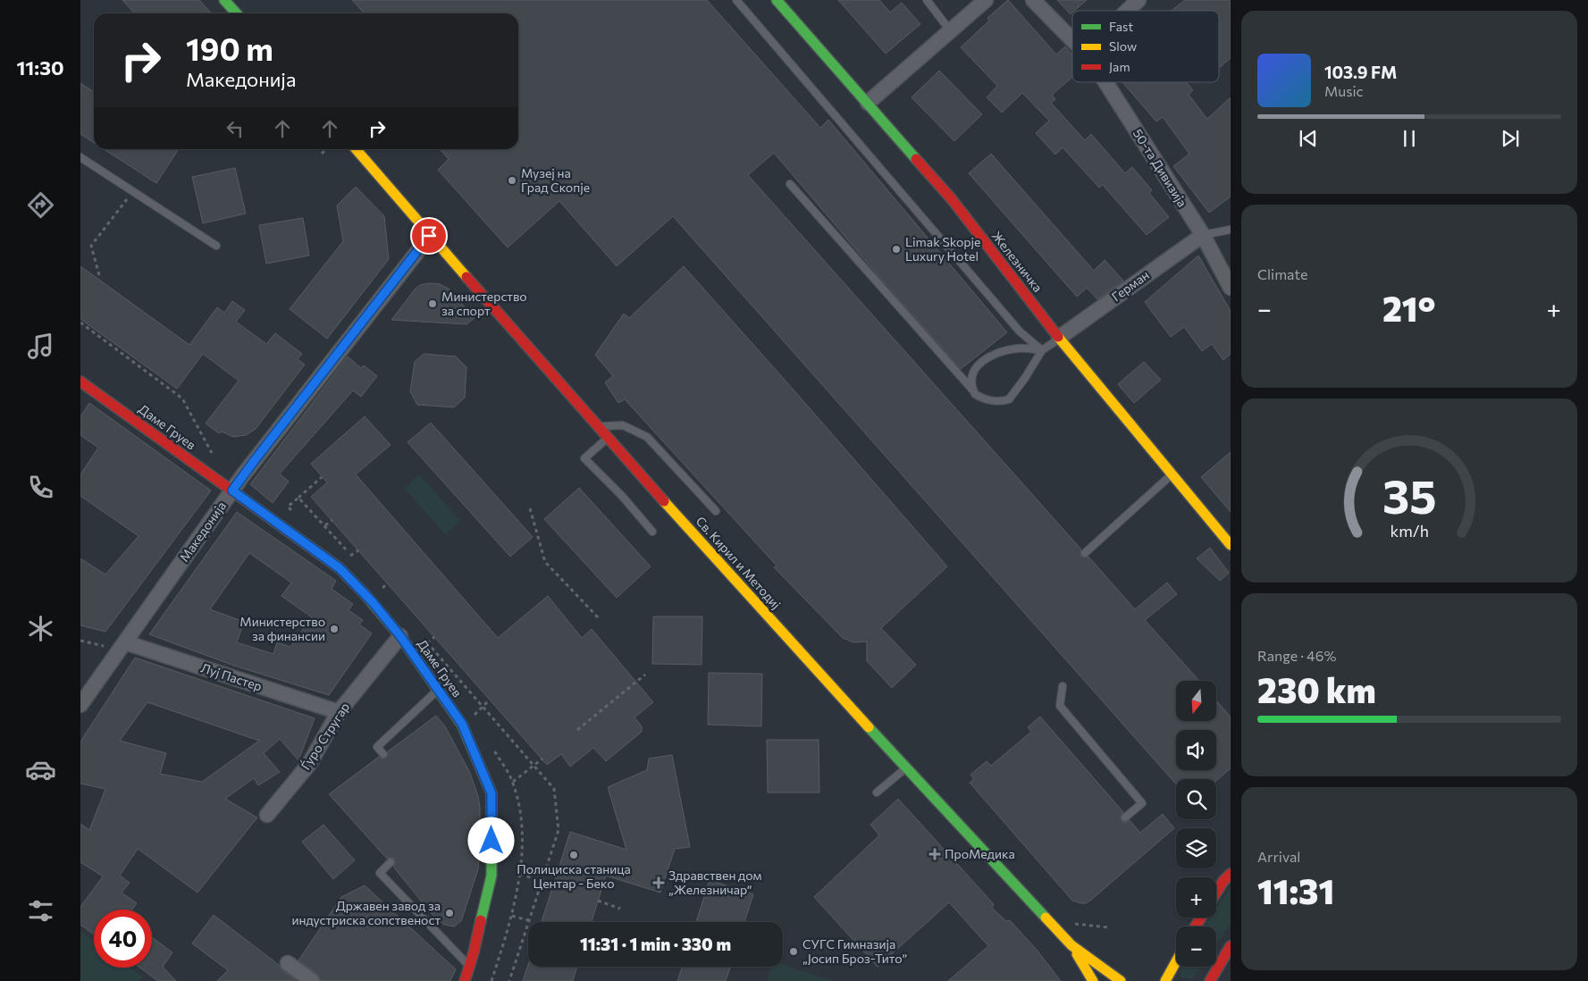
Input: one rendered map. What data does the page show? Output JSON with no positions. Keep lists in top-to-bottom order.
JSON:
{
  "streets": {
    "street": [
      "50-та Дивизија",
      "Железничка",
      "Герман",
      "Даме Груев",
      "Македонија",
      "Св. Кирил и Методиј",
      "Луј Пастер",
      "Ѓуро Стругар"
    ]
  },
  "crossings": [
    ["50-та Дивизија", "Герман"],
    ["Железничка", "Герман"],
    ["Даме Груев", "Македонија"],
    ["Даме Груев", "Ѓуро Стругар"],
    ["Македонија", "Св. Кирил и Методиј"],
    ["Македонија", "Луј Пастер"],
    ["Луј Пастер", "Ѓуро Стругар"]
  ],
  "places": {
    "other": [
      "Музеј на Град Скопје",
      "Limak Skopje Luxury Hotel",
      "Министерство за спорт",
      "Министерство за финансии",
      "Полициска станица Центар - Беко",
      "Државен завод за индустриска сопственост",
      "СУГС Гимназија „Јосип Броз-Тито”"
    ],
    "health": ["ПроМедика", "Здравствен дом „Железничар“"]
  },
  "legend": ["Fast", "Slow", "Jam"],
  "north": "bottom",
  "page": {
    "tabs": "11:30",
    "turn": ["190 m", "Македонија"],
    "song": ["103.9 FM", "Music"],
    "tile": [
      "Climate",
      ["Range · 46%", "230 km"],
      ["Arrival", "11:31"]
    ],
    "heat": ["−", "21°", "+"],
    "map_buttons": ["+", "−"],
    "limit": "40",
    "trip": "11:31 · 1 min · 330 m",
    "gauge": ["35", "km/h"]
  }
}
